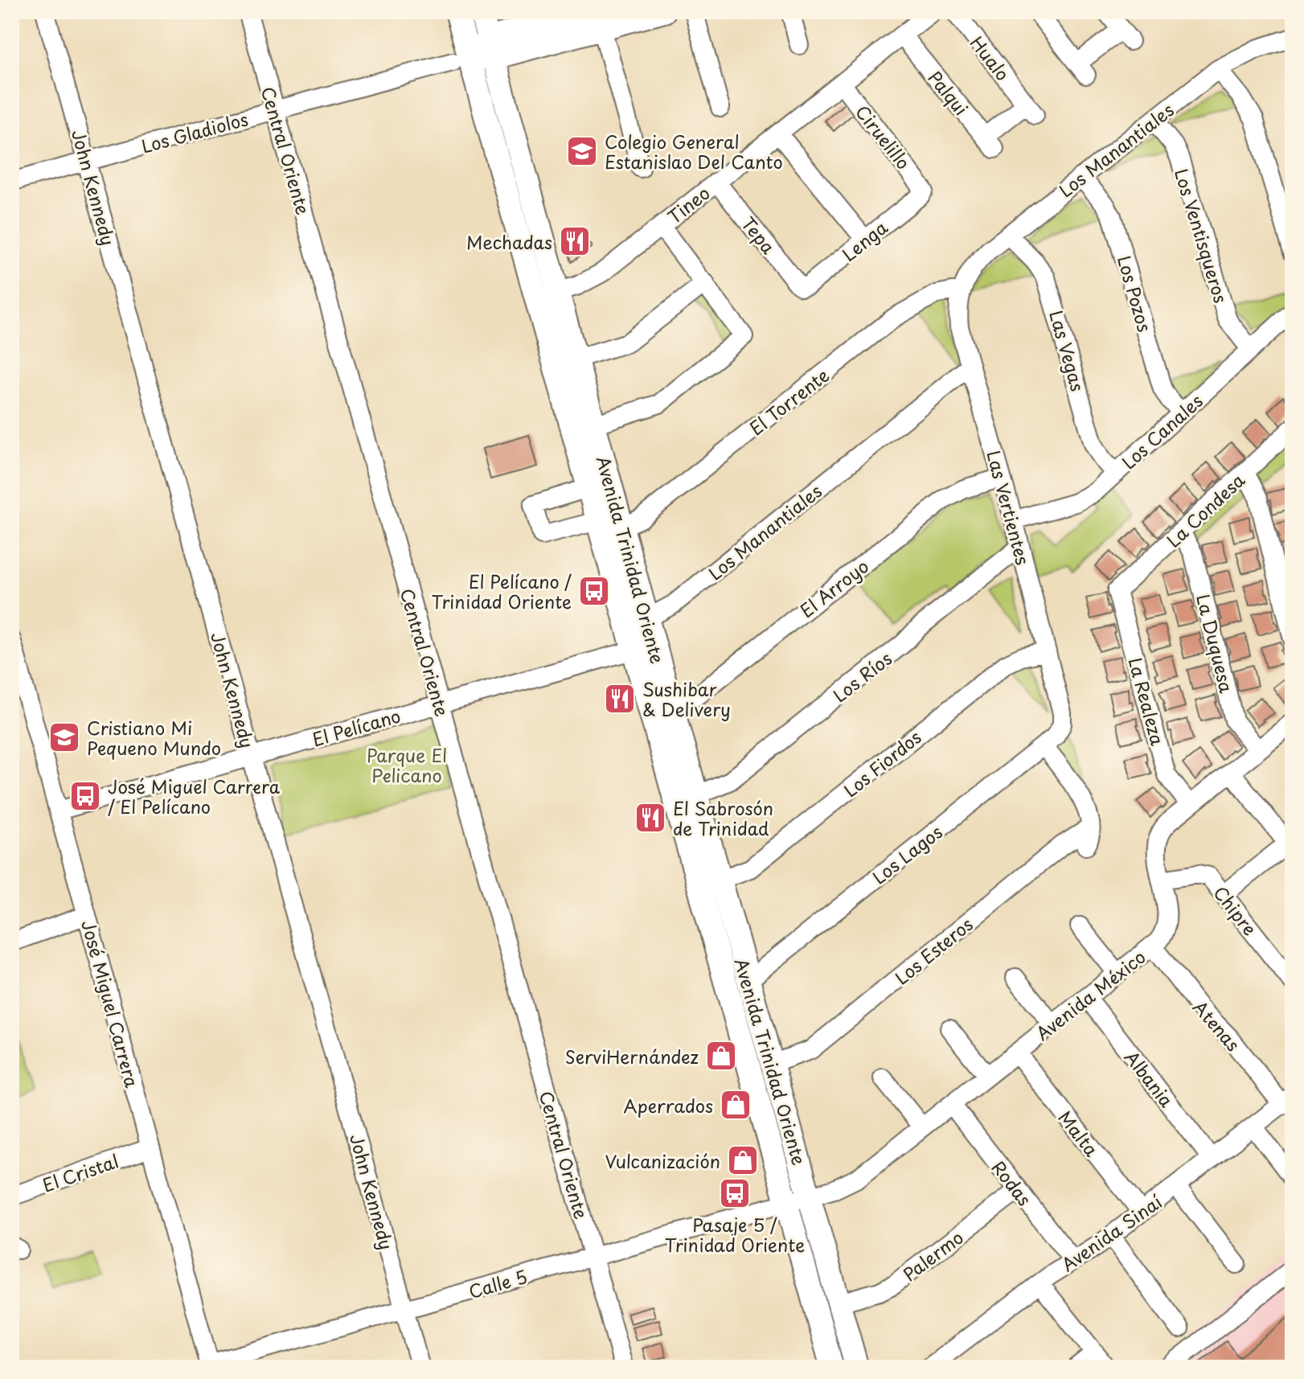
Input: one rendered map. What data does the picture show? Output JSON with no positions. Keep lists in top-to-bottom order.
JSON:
{
  "streets": {
    "main road": ["Avenida Trinidad Oriente"],
    "street": [
      "Hualo",
      "Palqui",
      "Los Gladiolos",
      "Ciruelillo",
      "Los Manantiales",
      "Central Oriente",
      "John Kennedy",
      "Tineo",
      "Tepa",
      "Los Ventisqueros",
      "Lenga",
      "Los Pozos",
      "Las Vegas",
      "El Torrente",
      "Los Canales",
      "Las Vertientes",
      "La Condesa",
      "El Arroyo",
      "La Duquesa",
      "Los Ríos",
      "La Realeza",
      "El Pelícano",
      "Los Fiordos",
      "Los Lagos",
      "Chipre",
      "Los Esteros",
      "Avenida México",
      "José Miguel Carrera",
      "Atenas",
      "Albania",
      "Malta",
      "El Cristal",
      "Rodas",
      "Avenida Sinaí",
      "Palermo",
      "Calle 5"
    ]
  },
  "crossings": [
    ["Hualo", "Palqui"],
    ["Palqui", "Tineo"],
    ["Los Gladiolos", "Central Oriente"],
    ["Los Gladiolos", "John Kennedy"],
    ["Los Gladiolos", "Avenida Trinidad Oriente"],
    ["Ciruelillo", "Tineo"],
    ["Ciruelillo", "Lenga"],
    ["Los Manantiales", "Los Ventisqueros"],
    ["Los Manantiales", "Los Pozos"],
    ["Los Manantiales", "Las Vegas"],
    ["Los Manantiales", "El Torrente"],
    ["Los Manantiales", "Las Vertientes"],
    ["Los Manantiales", "Avenida Trinidad Oriente"],
    ["Central Oriente", "El Pelícano"],
    ["Central Oriente", "Calle 5"],
    ["John Kennedy", "El Pelícano"],
    ["John Kennedy", "Calle 5"],
    ["Tineo", "Tepa"],
    ["Tineo", "Avenida Trinidad Oriente"],
    ["Tepa", "Lenga"],
    ["Los Ventisqueros", "Los Canales"],
    ["Los Pozos", "Los Canales"],
    ["Las Vegas", "Los Canales"],
    ["El Torrente", "Las Vertientes"],
    ["El Torrente", "Avenida Trinidad Oriente"],
    ["Los Canales", "Las Vertientes"],
    ["Las Vertientes", "El Arroyo"],
    ["Las Vertientes", "Los Ríos"],
    ["Las Vertientes", "Los Fiordos"],
    ["Las Vertientes", "Los Lagos"],
    ["La Condesa", "La Duquesa"],
    ["La Condesa", "La Realeza"],
    ["Avenida Trinidad Oriente", "El Arroyo"],
    ["Avenida Trinidad Oriente", "Los Ríos"],
    ["Avenida Trinidad Oriente", "El Pelícano"],
    ["Avenida Trinidad Oriente", "Los Fiordos"],
    ["Avenida Trinidad Oriente", "Los Lagos"],
    ["Avenida Trinidad Oriente", "Los Esteros"],
    ["Avenida Trinidad Oriente", "Avenida México"],
    ["Avenida Trinidad Oriente", "Palermo"],
    ["Avenida Trinidad Oriente", "Calle 5"],
    ["La Duquesa", "Avenida México"],
    ["La Realeza", "Avenida México"],
    ["El Pelícano", "José Miguel Carrera"],
    ["Chipre", "Avenida México"],
    ["Avenida México", "Atenas"],
    ["Avenida México", "Albania"],
    ["Avenida México", "Malta"],
    ["Avenida México", "Rodas"],
    ["Avenida México", "Calle 5"],
    ["José Miguel Carrera", "El Cristal"],
    ["José Miguel Carrera", "Calle 5"],
    ["Atenas", "Avenida Sinaí"],
    ["Albania", "Avenida Sinaí"],
    ["Malta", "Avenida Sinaí"],
    ["Rodas", "Avenida Sinaí"],
    ["Rodas", "Palermo"]
  ],
  "parks": ["Parque El Pelicano"],
  "places": {
    "school or university": ["Colegio General Estanislao Del Canto", "Cristiano Mi Pequeno Mundo"],
    "restaurant": ["Mechadas", "Sushibar & Delivery", "El Sabrosón de Trinidad"],
    "bus stop": ["El Pelícano / Trinidad Oriente", "José Miguel Carrera / El Pelícano", "Pasaje 5 / Trinidad Oriente"],
    "shop": ["ServiHernández", "Aperrados", "Vulcanización"]
  }
}
